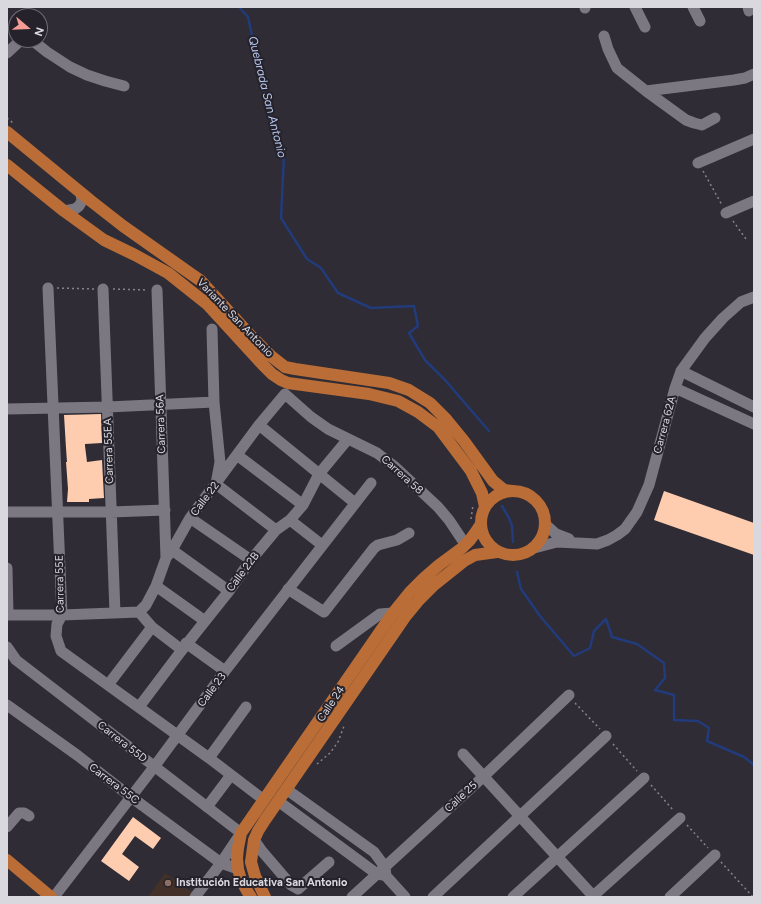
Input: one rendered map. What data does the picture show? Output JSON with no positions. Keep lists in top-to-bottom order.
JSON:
{
  "streets": {
    "main road": ["Variante San Antonio", "Calle 24"],
    "street": [
      "Carrera 56A",
      "Carrera 62A",
      "Carrera 55EA",
      "Carrera 58",
      "Calle 22",
      "Calle 22B",
      "Carrera 55E",
      "Calle 23",
      "Carrera 55D",
      "Carrera 55C",
      "Calle 25"
    ]
  },
  "crossings": [
    ["Variante San Antonio", "Carrera 62A"],
    ["Variante San Antonio", "Calle 24"],
    ["Carrera 56A", "Calle 22"],
    ["Carrera 62A", "Calle 24"],
    ["Carrera 58", "Calle 22"],
    ["Carrera 58", "Calle 22B"],
    ["Carrera 58", "Calle 24"],
    ["Calle 22B", "Carrera 55E"],
    ["Carrera 55E", "Calle 23"],
    ["Carrera 55E", "Calle 24"],
    ["Calle 23", "Carrera 55D"],
    ["Calle 23", "Carrera 55C"],
    ["Calle 24", "Carrera 55D"],
    ["Calle 24", "Carrera 55C"]
  ],
  "water": ["Quebrada San Antonio"],
  "places": ["Institución Educativa San Antonio"],
  "north": "right"
}
